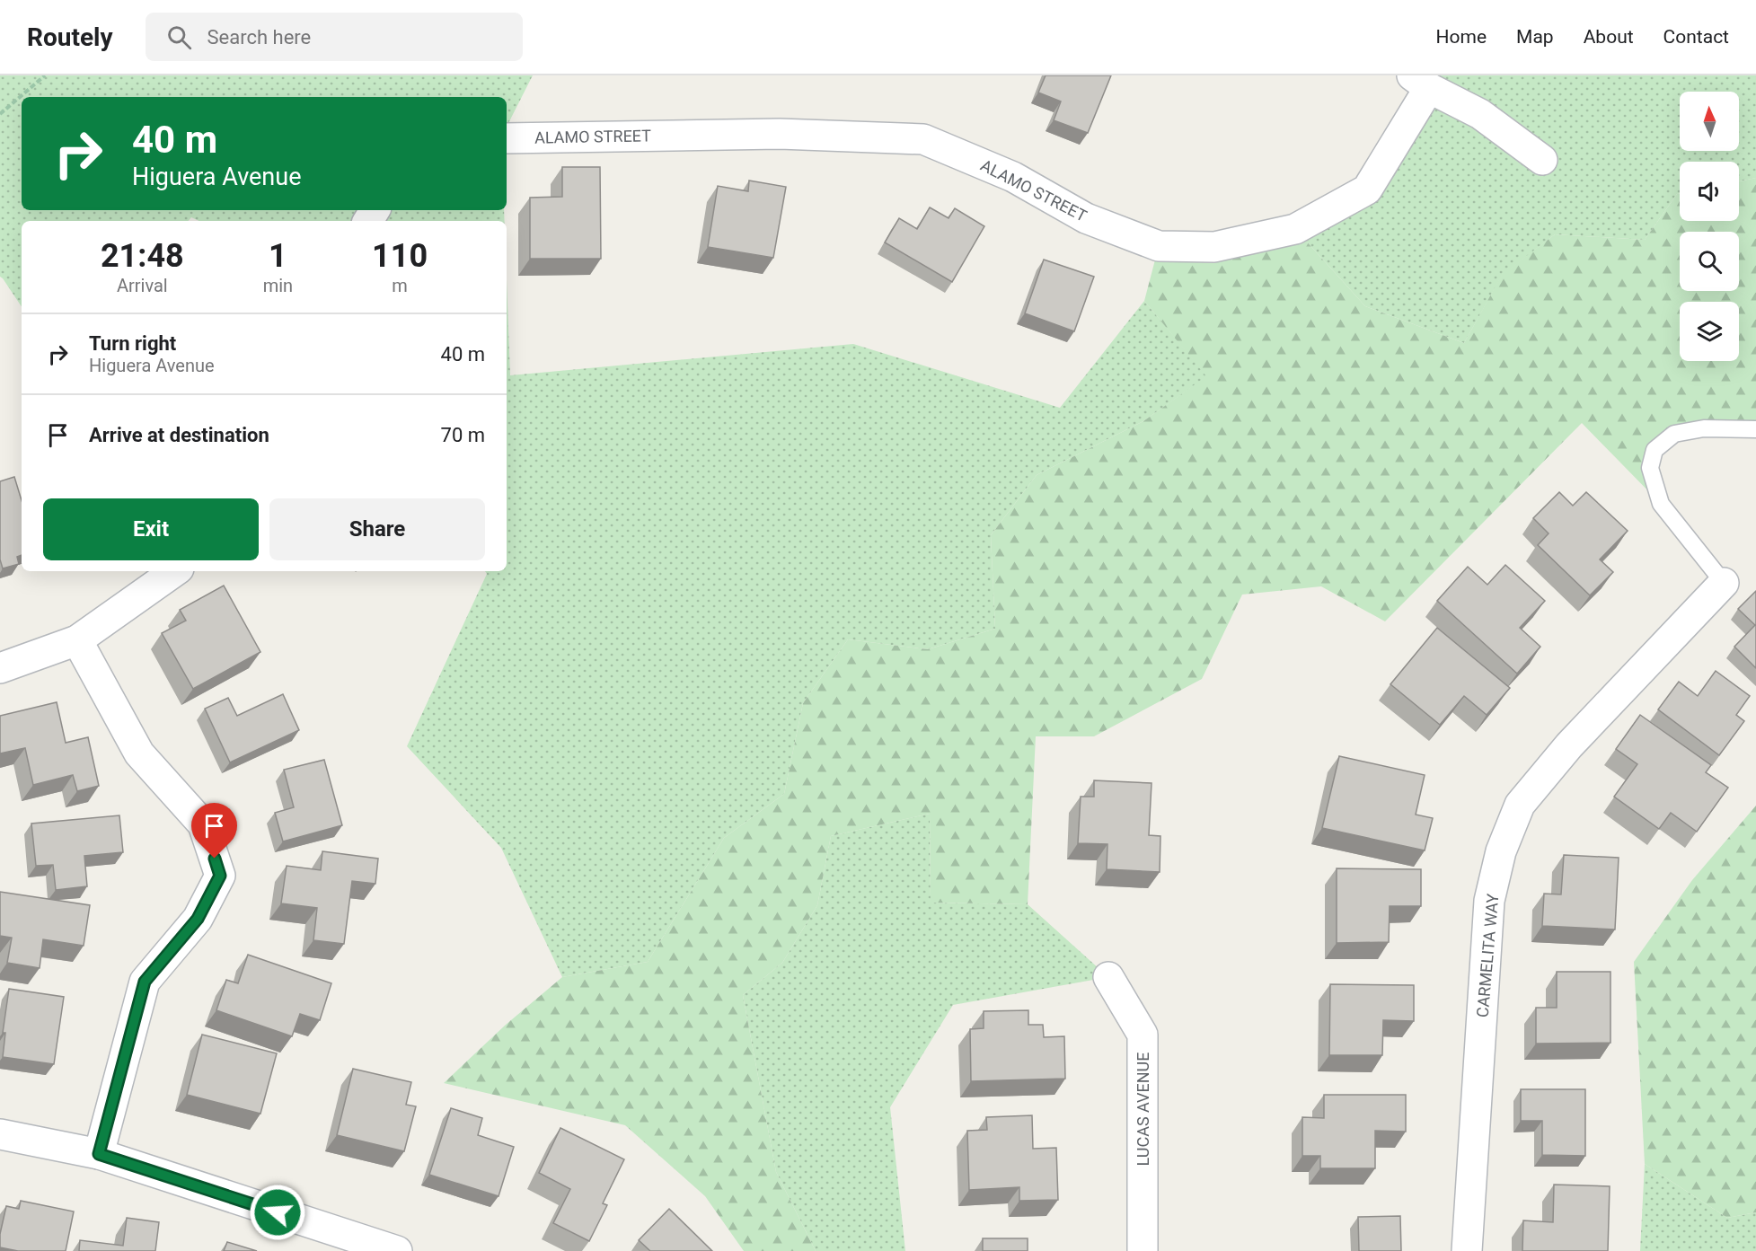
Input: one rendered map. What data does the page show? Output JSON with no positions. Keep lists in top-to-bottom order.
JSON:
{
  "streets": {
    "street": ["ALAMO STREET", "CARMELITA WAY", "LUCAS AVENUE"]
  },
  "north": "top",
  "page": {
    "header": "Routely",
    "search": "Search here",
    "nav": [
      "Home",
      "Map",
      "About",
      "Contact"
    ],
    "turn": ["40 m", "Higuera Avenue"],
    "eta": [
      "21:48",
      "Arrival",
      "1",
      "min",
      "110",
      "m"
    ],
    "list": [
      {
        "name": "Turn right",
        "note": "Higuera Avenue",
        "value": "40 m"
      },
      {
        "name": "Arrive at destination",
        "value": "70 m"
      }
    ],
    "buttons": ["Exit", "Share"]
  }
}
